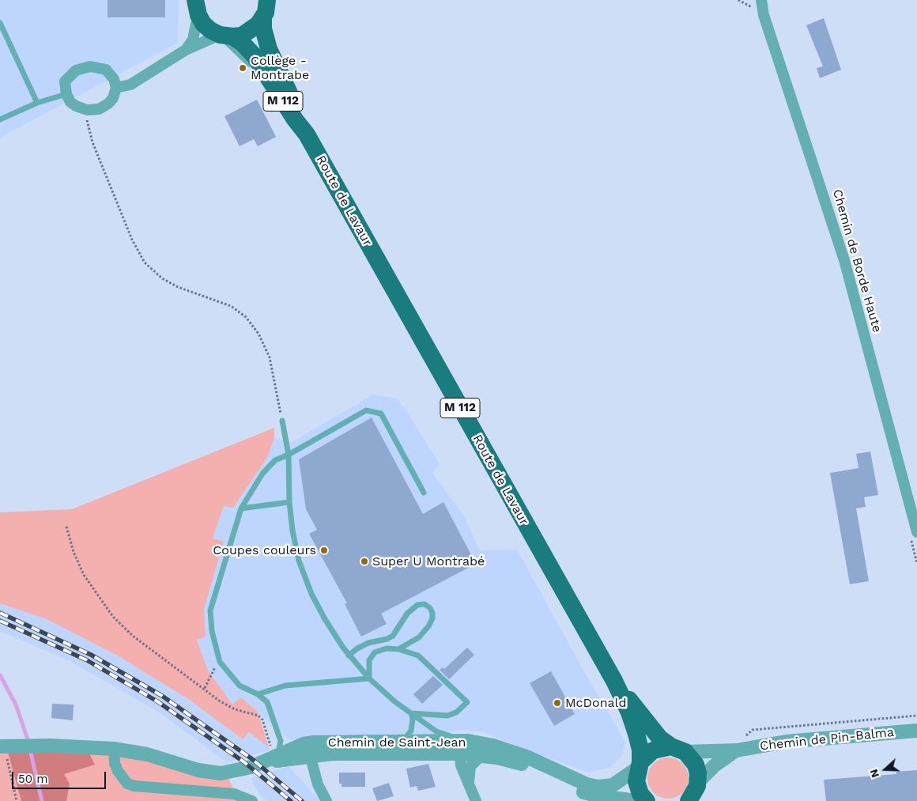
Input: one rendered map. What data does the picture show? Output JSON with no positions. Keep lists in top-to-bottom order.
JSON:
{
  "streets": {
    "main road": ["M 112", "Route de Lavaur"],
    "street": ["Chemin de Borde Haute", "Chemin de Pin-Balma", "Chemin de Saint-Jean"]
  },
  "crossings": [
    ["Route de Lavaur", "Chemin de Pin-Balma"],
    ["Route de Lavaur", "Chemin de Saint-Jean"]
  ],
  "places": [
    "Collège - Montrabe",
    "Coupes couleurs",
    "Super U Montrabé",
    "McDonald"
  ],
  "scale_bar": "50 m",
  "north": "left"
}
